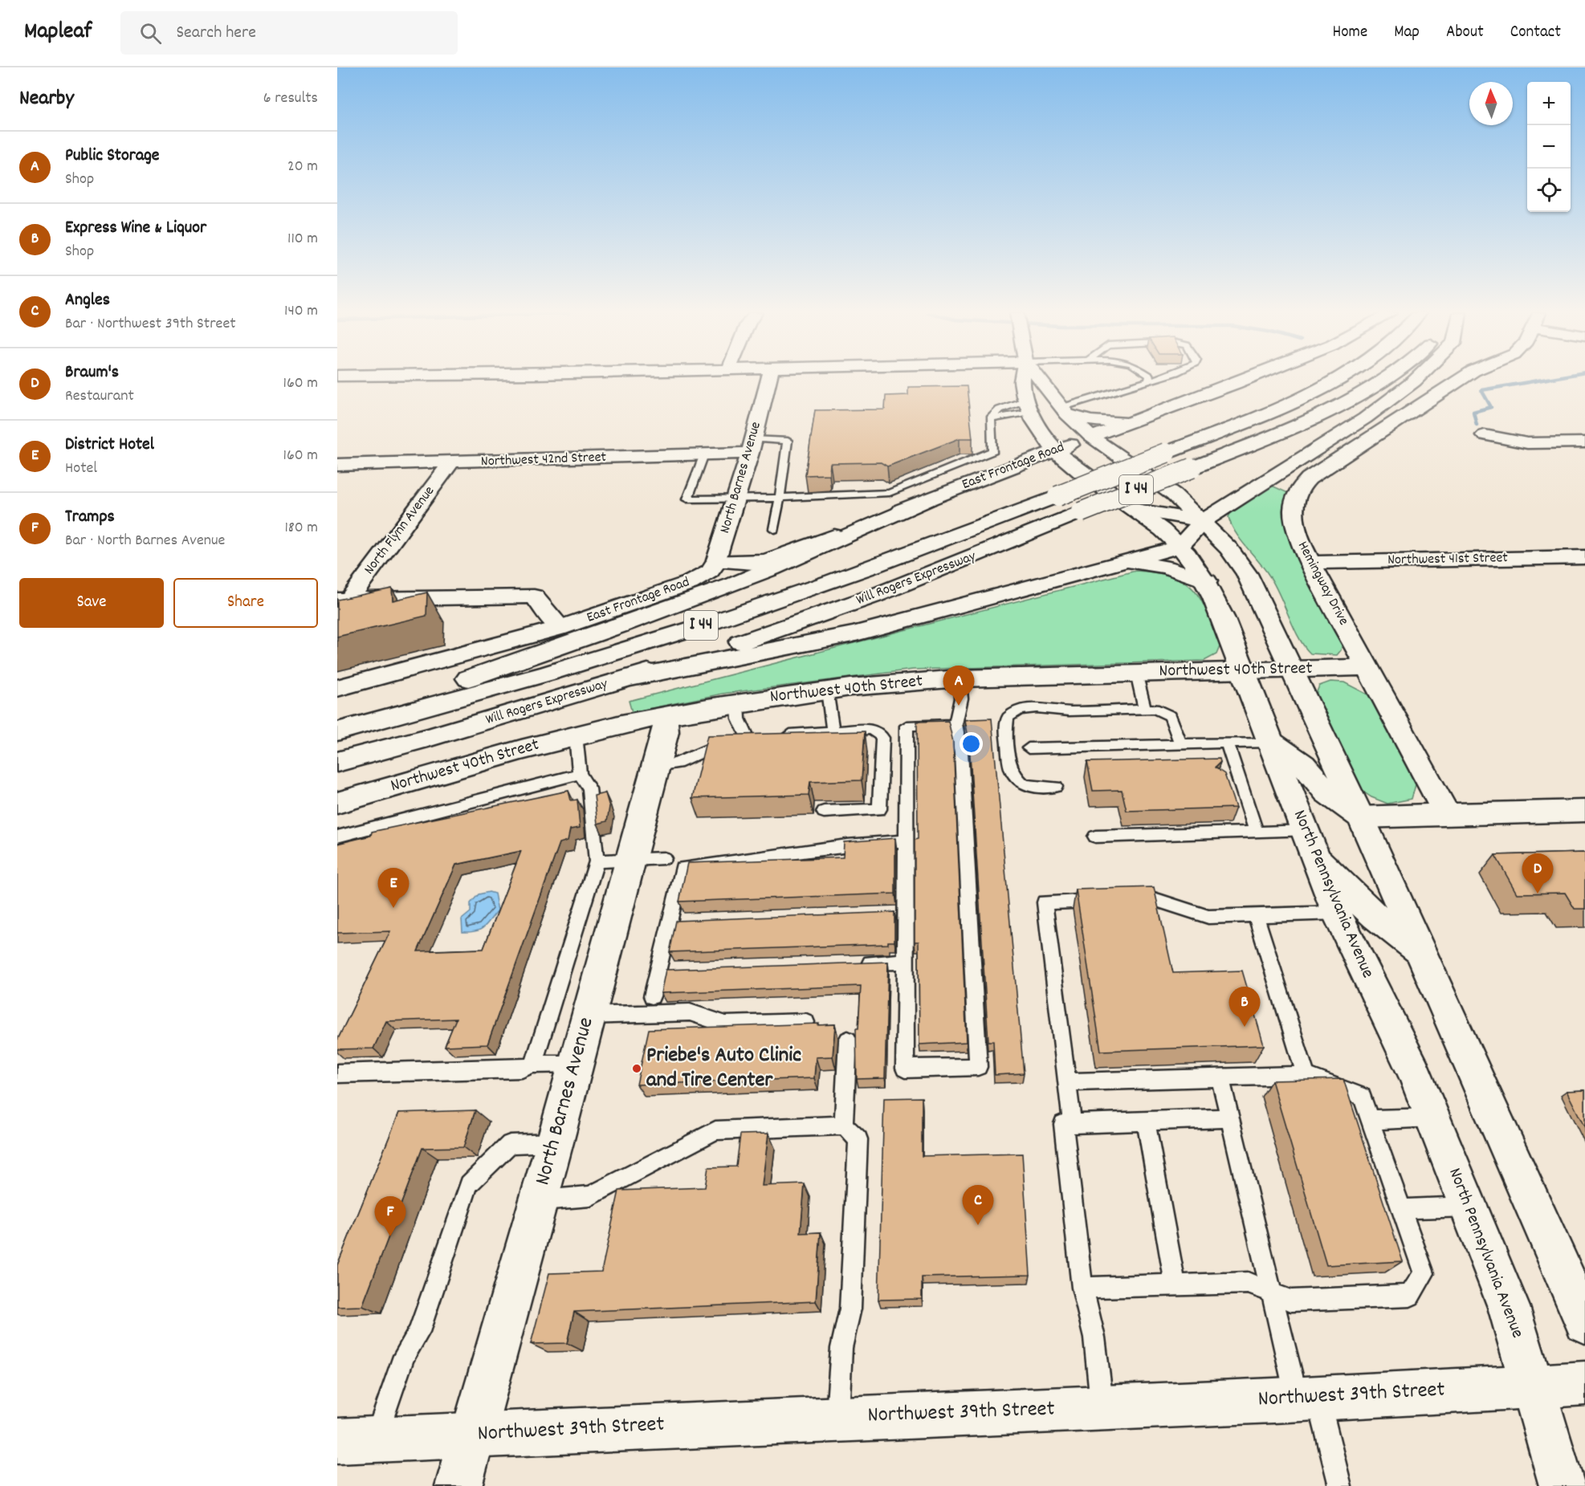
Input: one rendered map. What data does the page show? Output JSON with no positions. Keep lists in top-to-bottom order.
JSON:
{
  "streets": {
    "main road": [
      "Northwest 42nd Street",
      "East Frontage Road",
      "North Barnes Avenue",
      "I 44",
      "North Flynn Avenue",
      "Northwest 41st Street",
      "Will Rogers Expressway",
      "Hemingway Drive",
      "Northwest 40th Street",
      "North Pennsylvania Avenue",
      "Northwest 39th Street"
    ]
  },
  "crossings": [
    ["Northwest 42nd Street", "North Barnes Avenue"],
    ["Northwest 42nd Street", "North Flynn Avenue"],
    ["East Frontage Road", "North Barnes Avenue"],
    ["East Frontage Road", "North Pennsylvania Avenue"],
    ["North Barnes Avenue", "Northwest 40th Street"],
    ["North Barnes Avenue", "Northwest 39th Street"],
    ["Northwest 41st Street", "Hemingway Drive"],
    ["Hemingway Drive", "Northwest 40th Street"],
    ["Northwest 40th Street", "North Pennsylvania Avenue"],
    ["North Pennsylvania Avenue", "Northwest 39th Street"]
  ],
  "places": ["Priebe's Auto Clinic and Tire Center"],
  "north": "top",
  "page": {
    "header": "Mapleaf",
    "search": "Search here",
    "nav": [
      "Home",
      "Map",
      "About",
      "Contact"
    ],
    "heading": ["Nearby", "6 results"],
    "map_buttons": ["+", "−"],
    "list": [
      {
        "mark": "A",
        "name": "Public Storage",
        "note": "Shop",
        "value": "20 m"
      },
      {
        "mark": "B",
        "name": "Express Wine & Liquor",
        "note": "Shop",
        "value": "110 m"
      },
      {
        "mark": "C",
        "name": "Angles",
        "note": "Bar · Northwest 39th Street",
        "value": "140 m"
      },
      {
        "mark": "D",
        "name": "Braum's",
        "note": "Restaurant",
        "value": "160 m"
      },
      {
        "mark": "E",
        "name": "District Hotel",
        "note": "Hotel",
        "value": "160 m"
      },
      {
        "mark": "F",
        "name": "Tramps",
        "note": "Bar · North Barnes Avenue",
        "value": "180 m"
      }
    ],
    "buttons": ["Save", "Share"],
    "pins": [
      "A",
      "D",
      "E",
      "B",
      "C",
      "F"
    ]
  }
}
